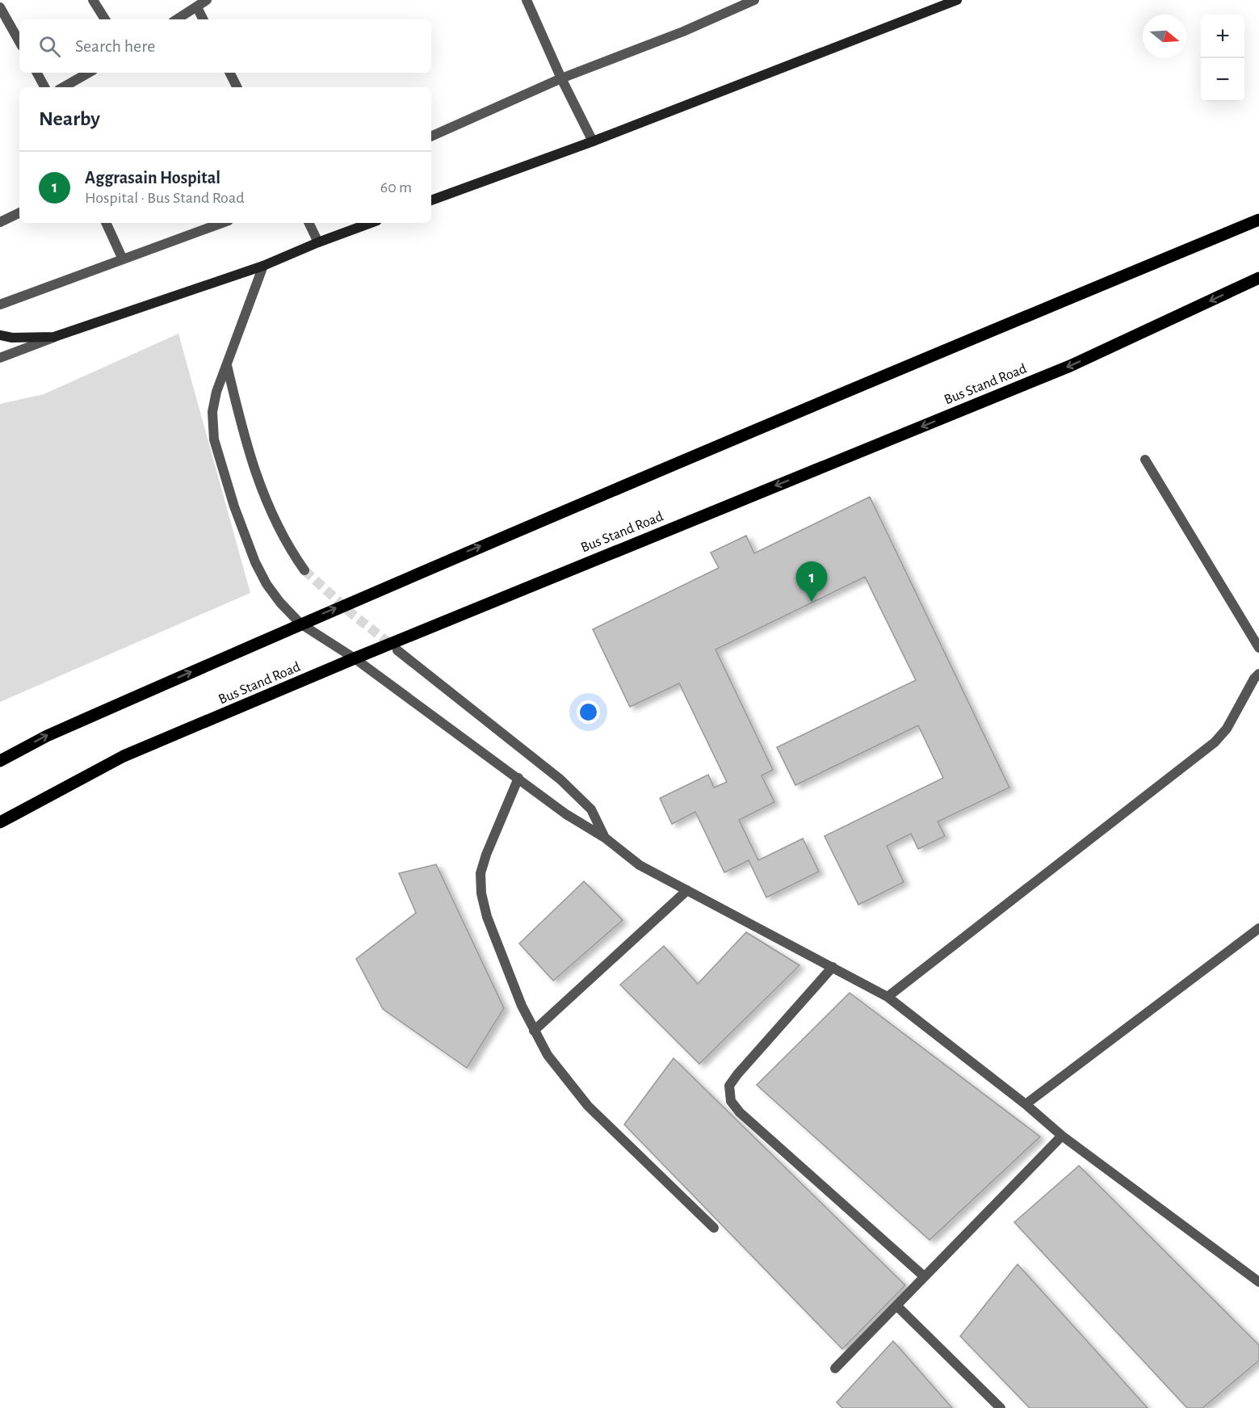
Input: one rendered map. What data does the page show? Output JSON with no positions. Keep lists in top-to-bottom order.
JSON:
{
  "streets": {
    "main road": ["Bus Stand Road"]
  },
  "north": "right",
  "page": {
    "map_buttons": ["+", "−"],
    "search": "Search here",
    "heading": "Nearby",
    "list": [
      {
        "mark": "1",
        "name": "Aggrasain Hospital",
        "note": "Hospital · Bus Stand Road",
        "value": "60 m"
      }
    ],
    "pins": "1"
  }
}
